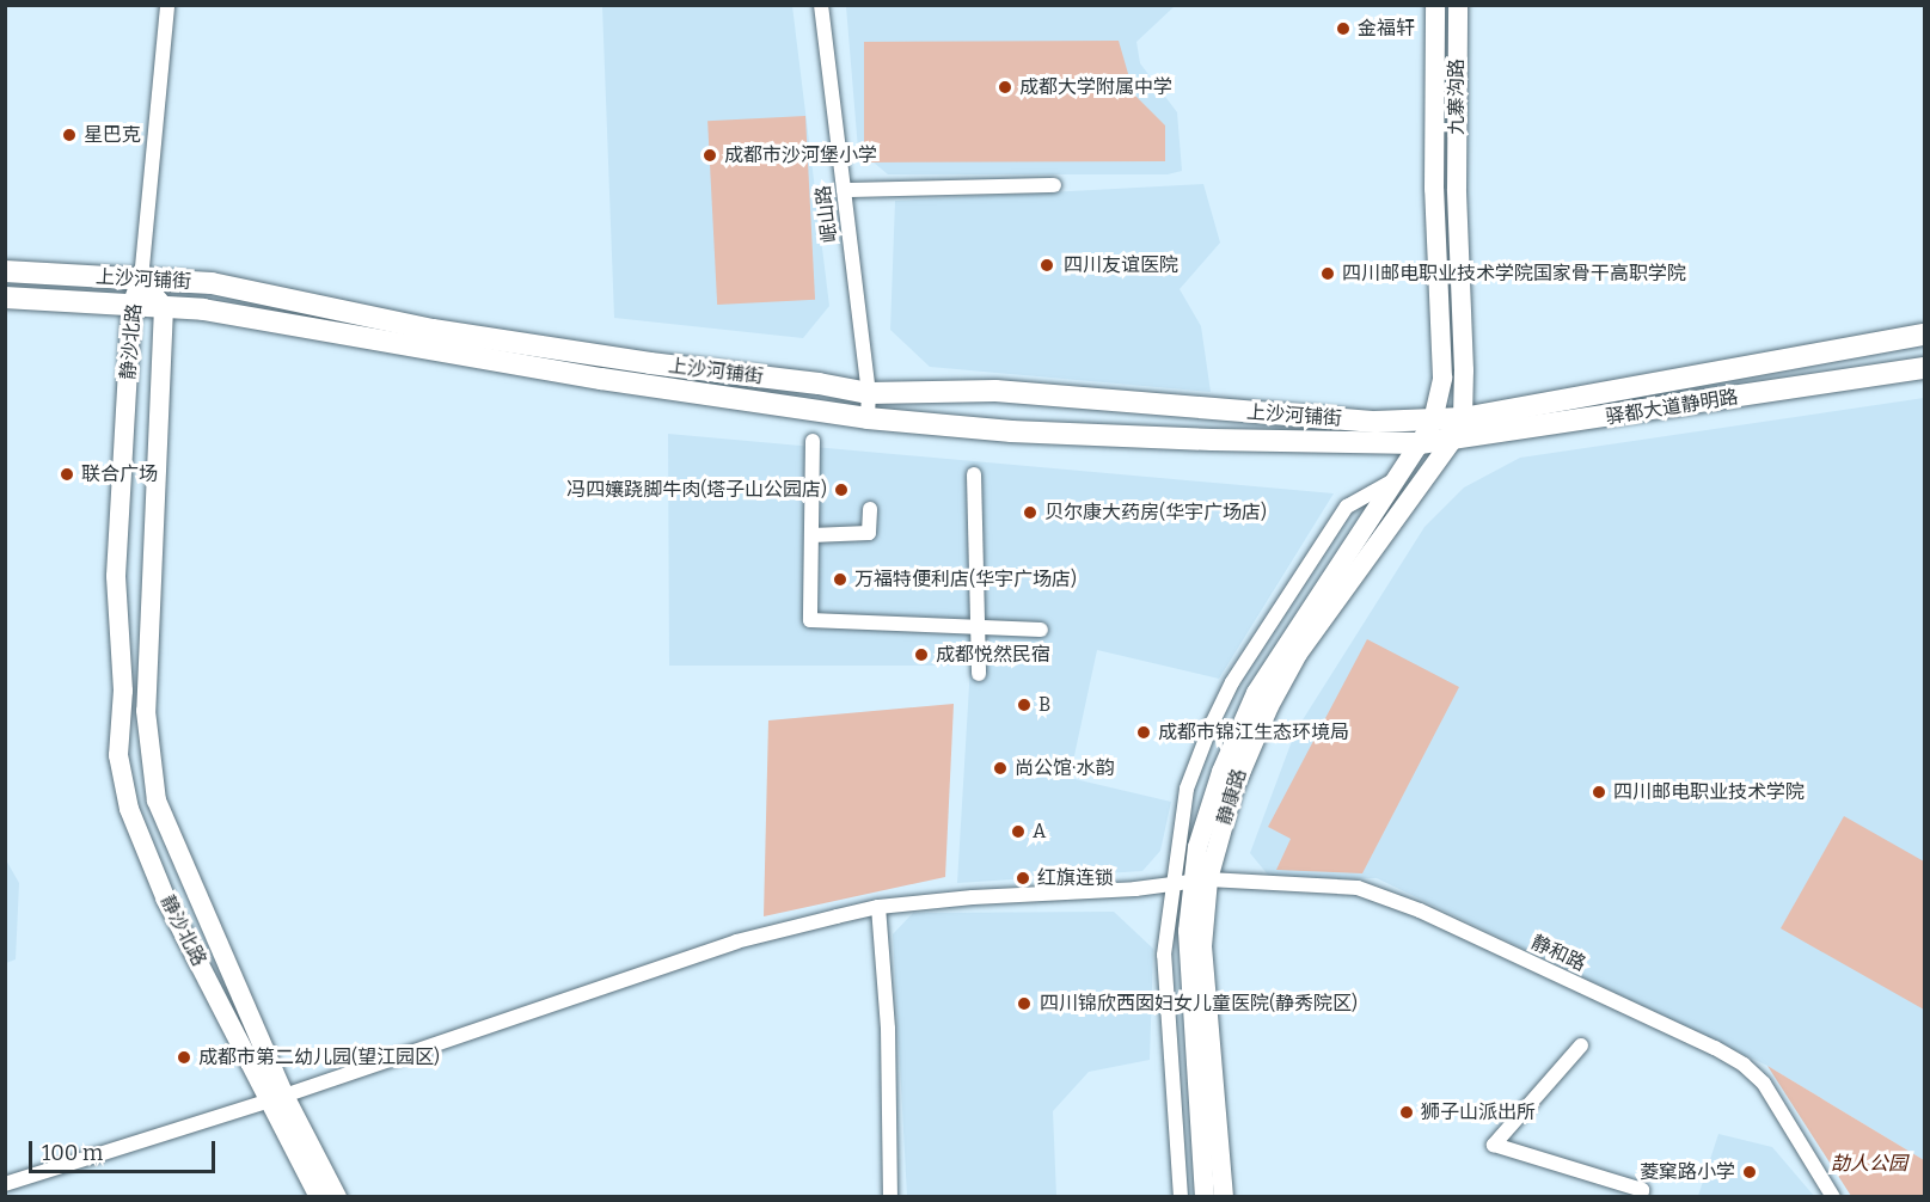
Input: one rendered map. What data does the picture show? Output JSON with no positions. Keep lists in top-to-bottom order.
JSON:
{
  "streets": {
    "main road": [
      "九寨沟路",
      "上沙河铺街",
      "静沙北路",
      "驿都大道静明路",
      "静康路"
    ],
    "street": ["岷山路", "静和路"]
  },
  "crossings": [
    ["九寨沟路", "上沙河铺街"],
    ["九寨沟路", "驿都大道静明路"],
    ["九寨沟路", "静康路"],
    ["岷山路", "上沙河铺街"],
    ["上沙河铺街", "静沙北路"],
    ["上沙河铺街", "驿都大道静明路"],
    ["上沙河铺街", "静康路"],
    ["静沙北路", "静和路"],
    ["驿都大道静明路", "静康路"],
    ["静康路", "静和路"]
  ],
  "parks": ["劼人公园"],
  "places": [
    "金福轩",
    "成都大学附属中学",
    "星巴克",
    "成都市沙河堡小学",
    "四川友谊医院",
    "四川邮电职业技术学院国家骨干高职学院",
    "联合广场",
    "冯四孃跷脚牛肉(塔子山公园店)",
    "贝尔康大药房(华宇广场店)",
    "万福特便利店(华宇广场店)",
    "成都悦然民宿",
    "B",
    "成都市锦江生态环境局",
    "尚公馆·水韵",
    "四川邮电职业技术学院",
    "A",
    "红旗连锁",
    "四川锦欣西囡妇女儿童医院(静秀院区)",
    "成都市第二幼儿园(望江园区)",
    "狮子山派出所",
    "菱窠路小学"
  ],
  "scale_bar": "100 m"
}
